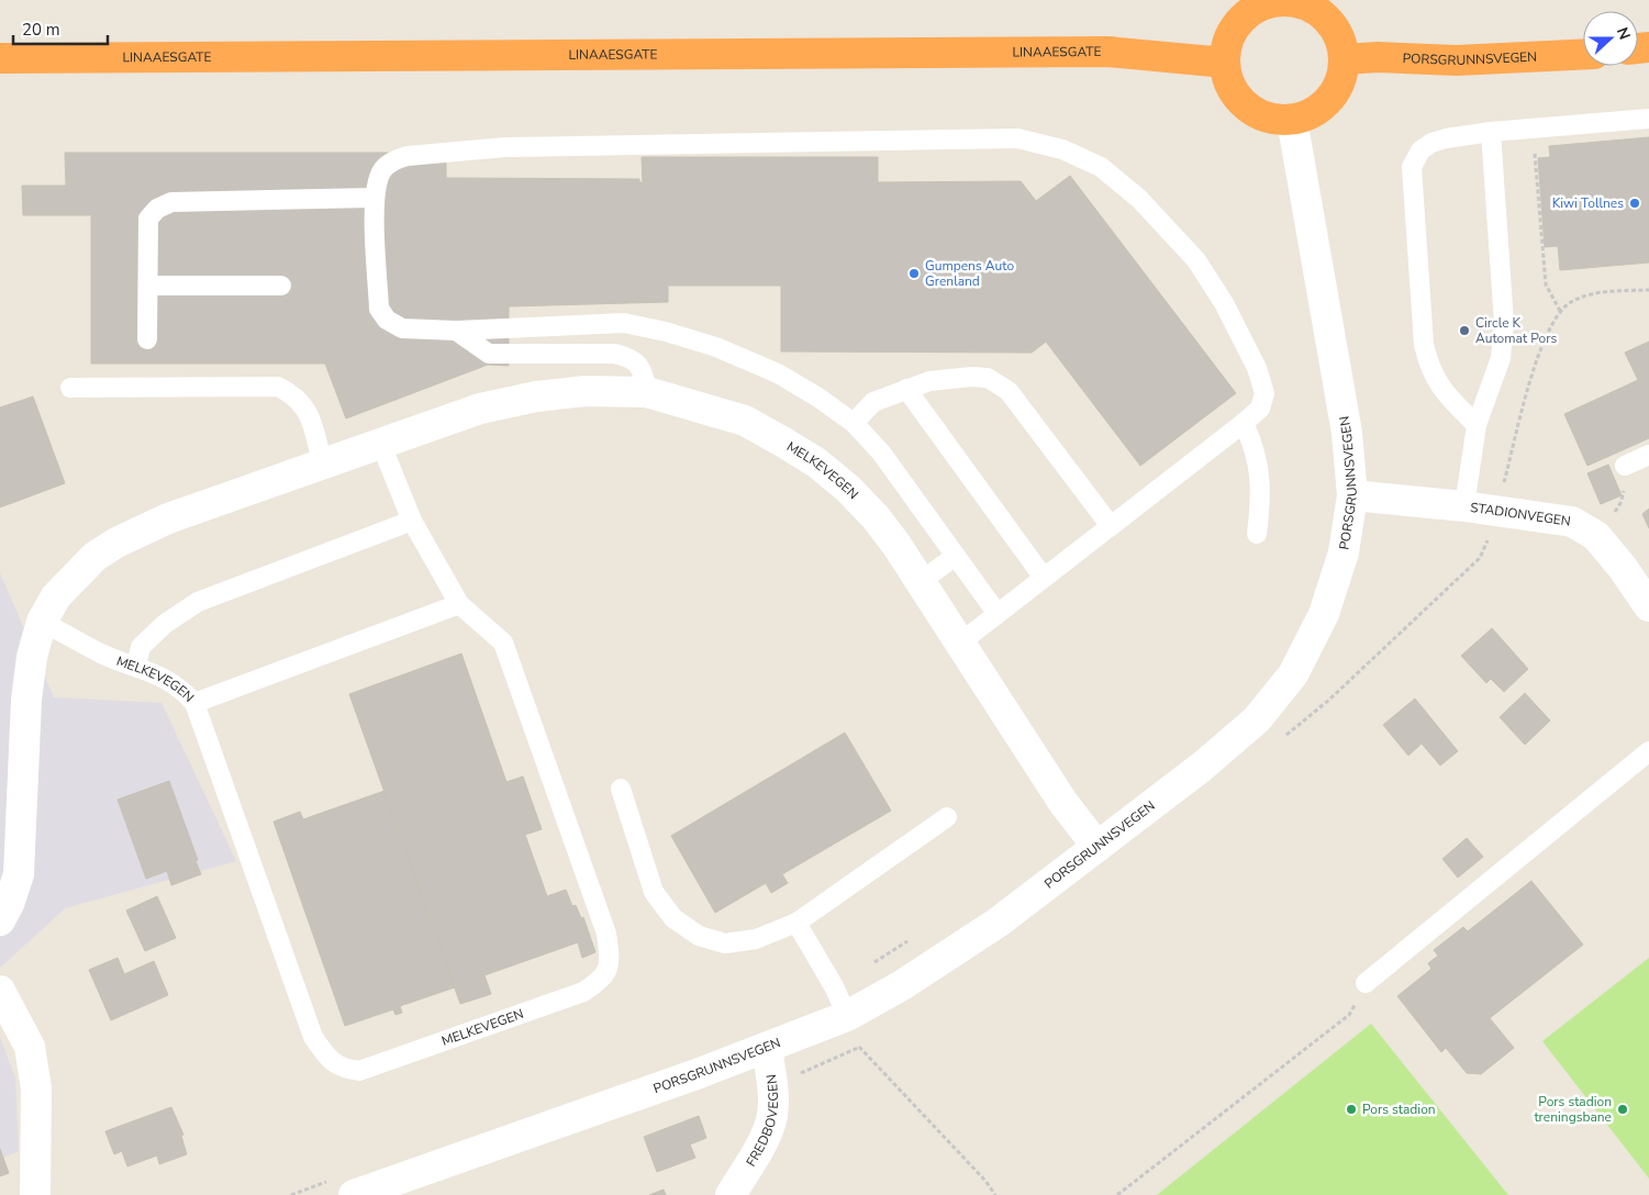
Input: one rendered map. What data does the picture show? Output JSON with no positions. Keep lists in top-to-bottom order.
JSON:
{
  "streets": {
    "highway": ["LINAAESGATE", "PORSGRUNNSVEGEN"],
    "street": ["MELKEVEGEN", "STADIONVEGEN", "FREDBOVEGEN"]
  },
  "crossings": [
    ["LINAAESGATE", "PORSGRUNNSVEGEN"],
    ["PORSGRUNNSVEGEN", "MELKEVEGEN"],
    ["PORSGRUNNSVEGEN", "STADIONVEGEN"],
    ["PORSGRUNNSVEGEN", "FREDBOVEGEN"]
  ],
  "places": [
    "Kiwi Tollnes",
    "Gumpens Auto Grenland",
    "Circle K Automat Pors",
    "Pors stadion",
    "Pors stadion treningsbane"
  ],
  "scale_bar": "20 m",
  "north": "right"
}
